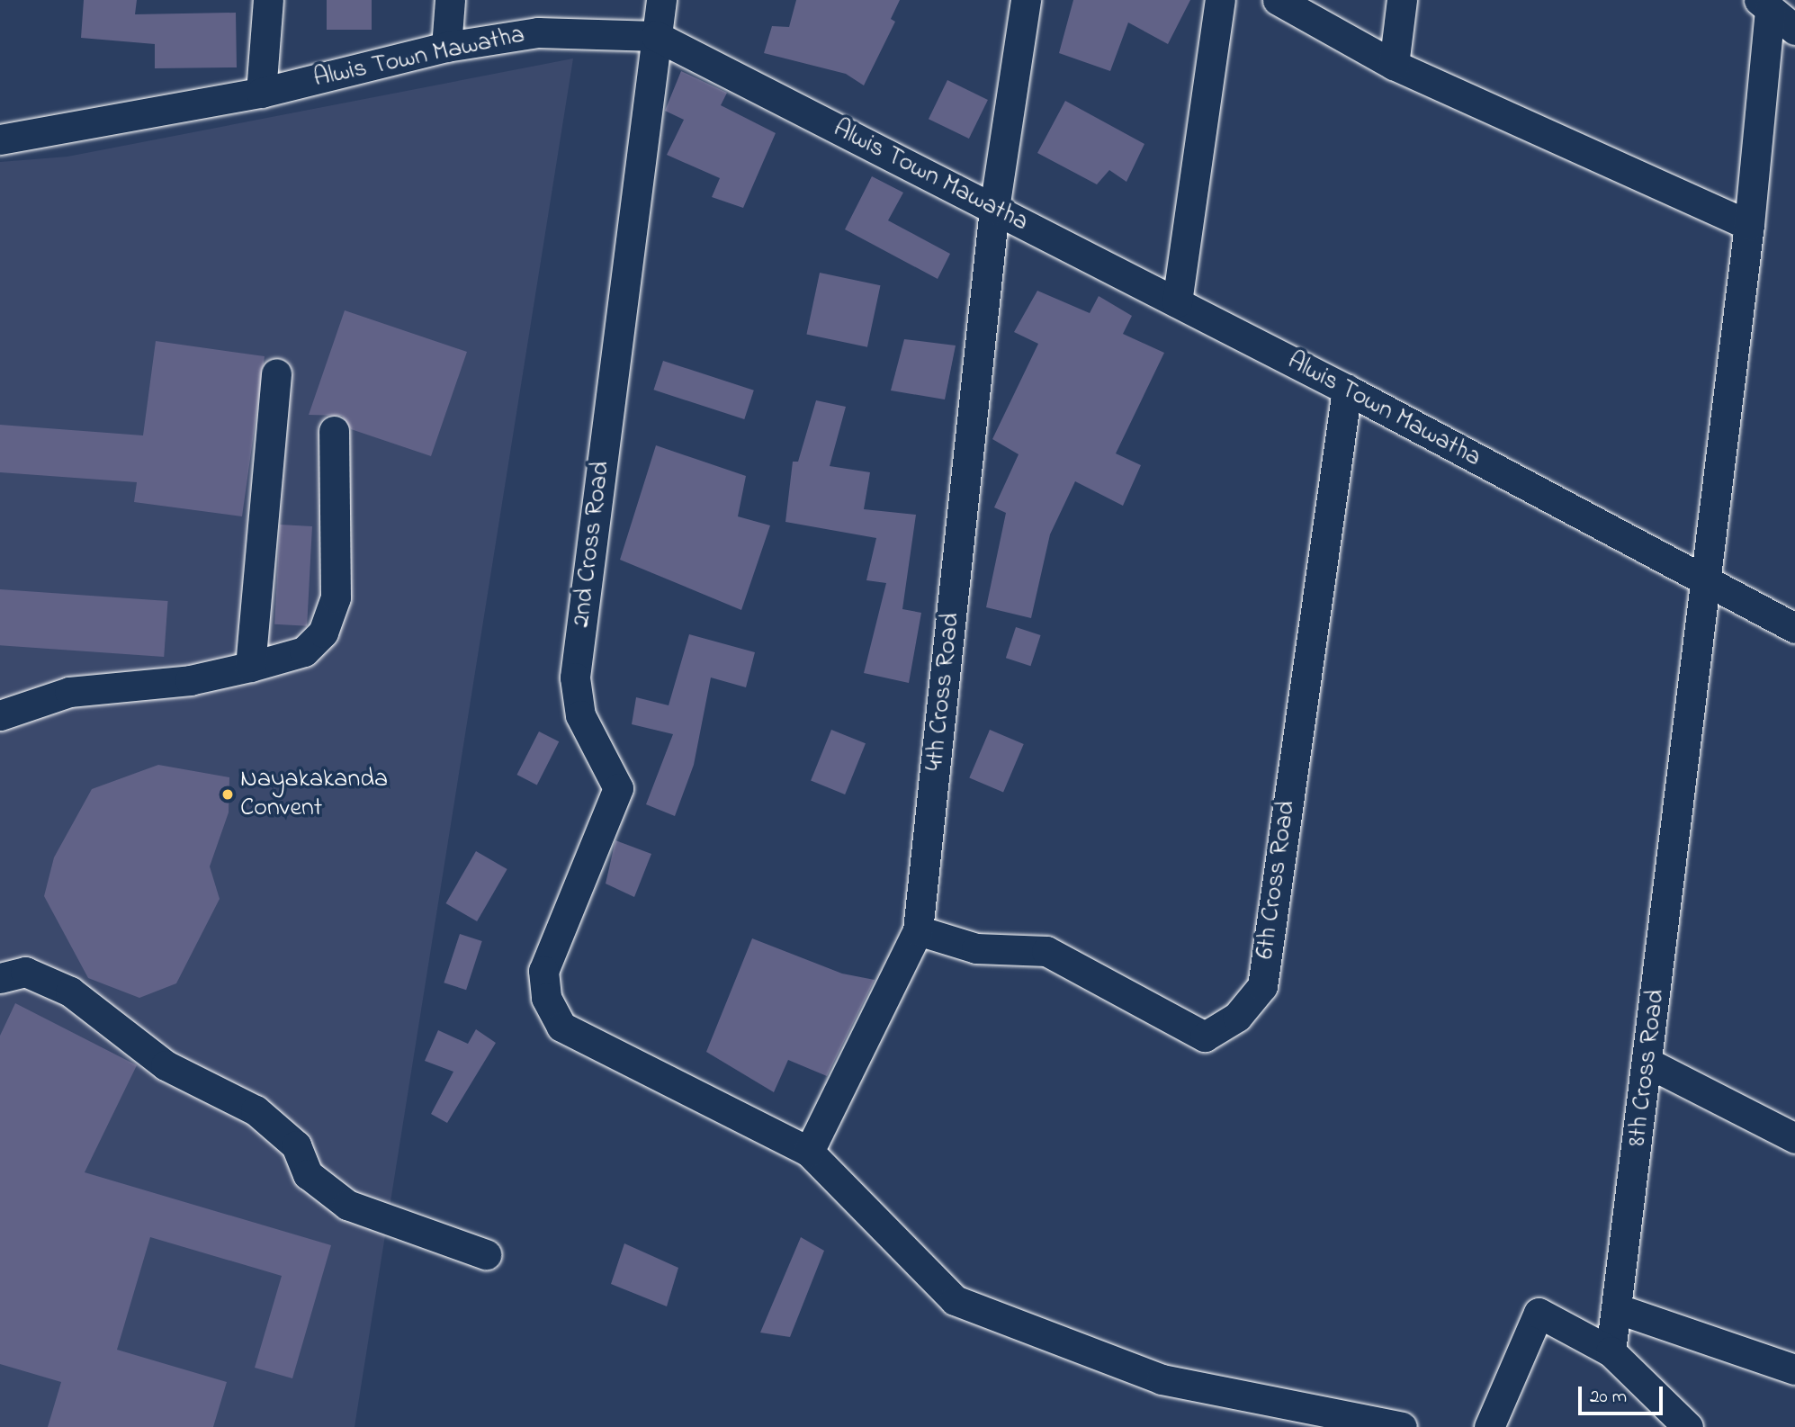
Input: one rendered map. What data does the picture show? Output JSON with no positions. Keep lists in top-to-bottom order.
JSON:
{
  "streets": {
    "street": [
      "Alwis Town Mawatha",
      "2nd Cross Road",
      "4th Cross Road",
      "6th Cross Road",
      "8th Cross Road"
    ]
  },
  "crossings": [
    ["Alwis Town Mawatha", "2nd Cross Road"],
    ["Alwis Town Mawatha", "4th Cross Road"],
    ["Alwis Town Mawatha", "6th Cross Road"],
    ["Alwis Town Mawatha", "8th Cross Road"],
    ["2nd Cross Road", "4th Cross Road"],
    ["4th Cross Road", "6th Cross Road"]
  ],
  "places": ["Nayakakanda Convent"],
  "scale_bar": "20 m"
}
